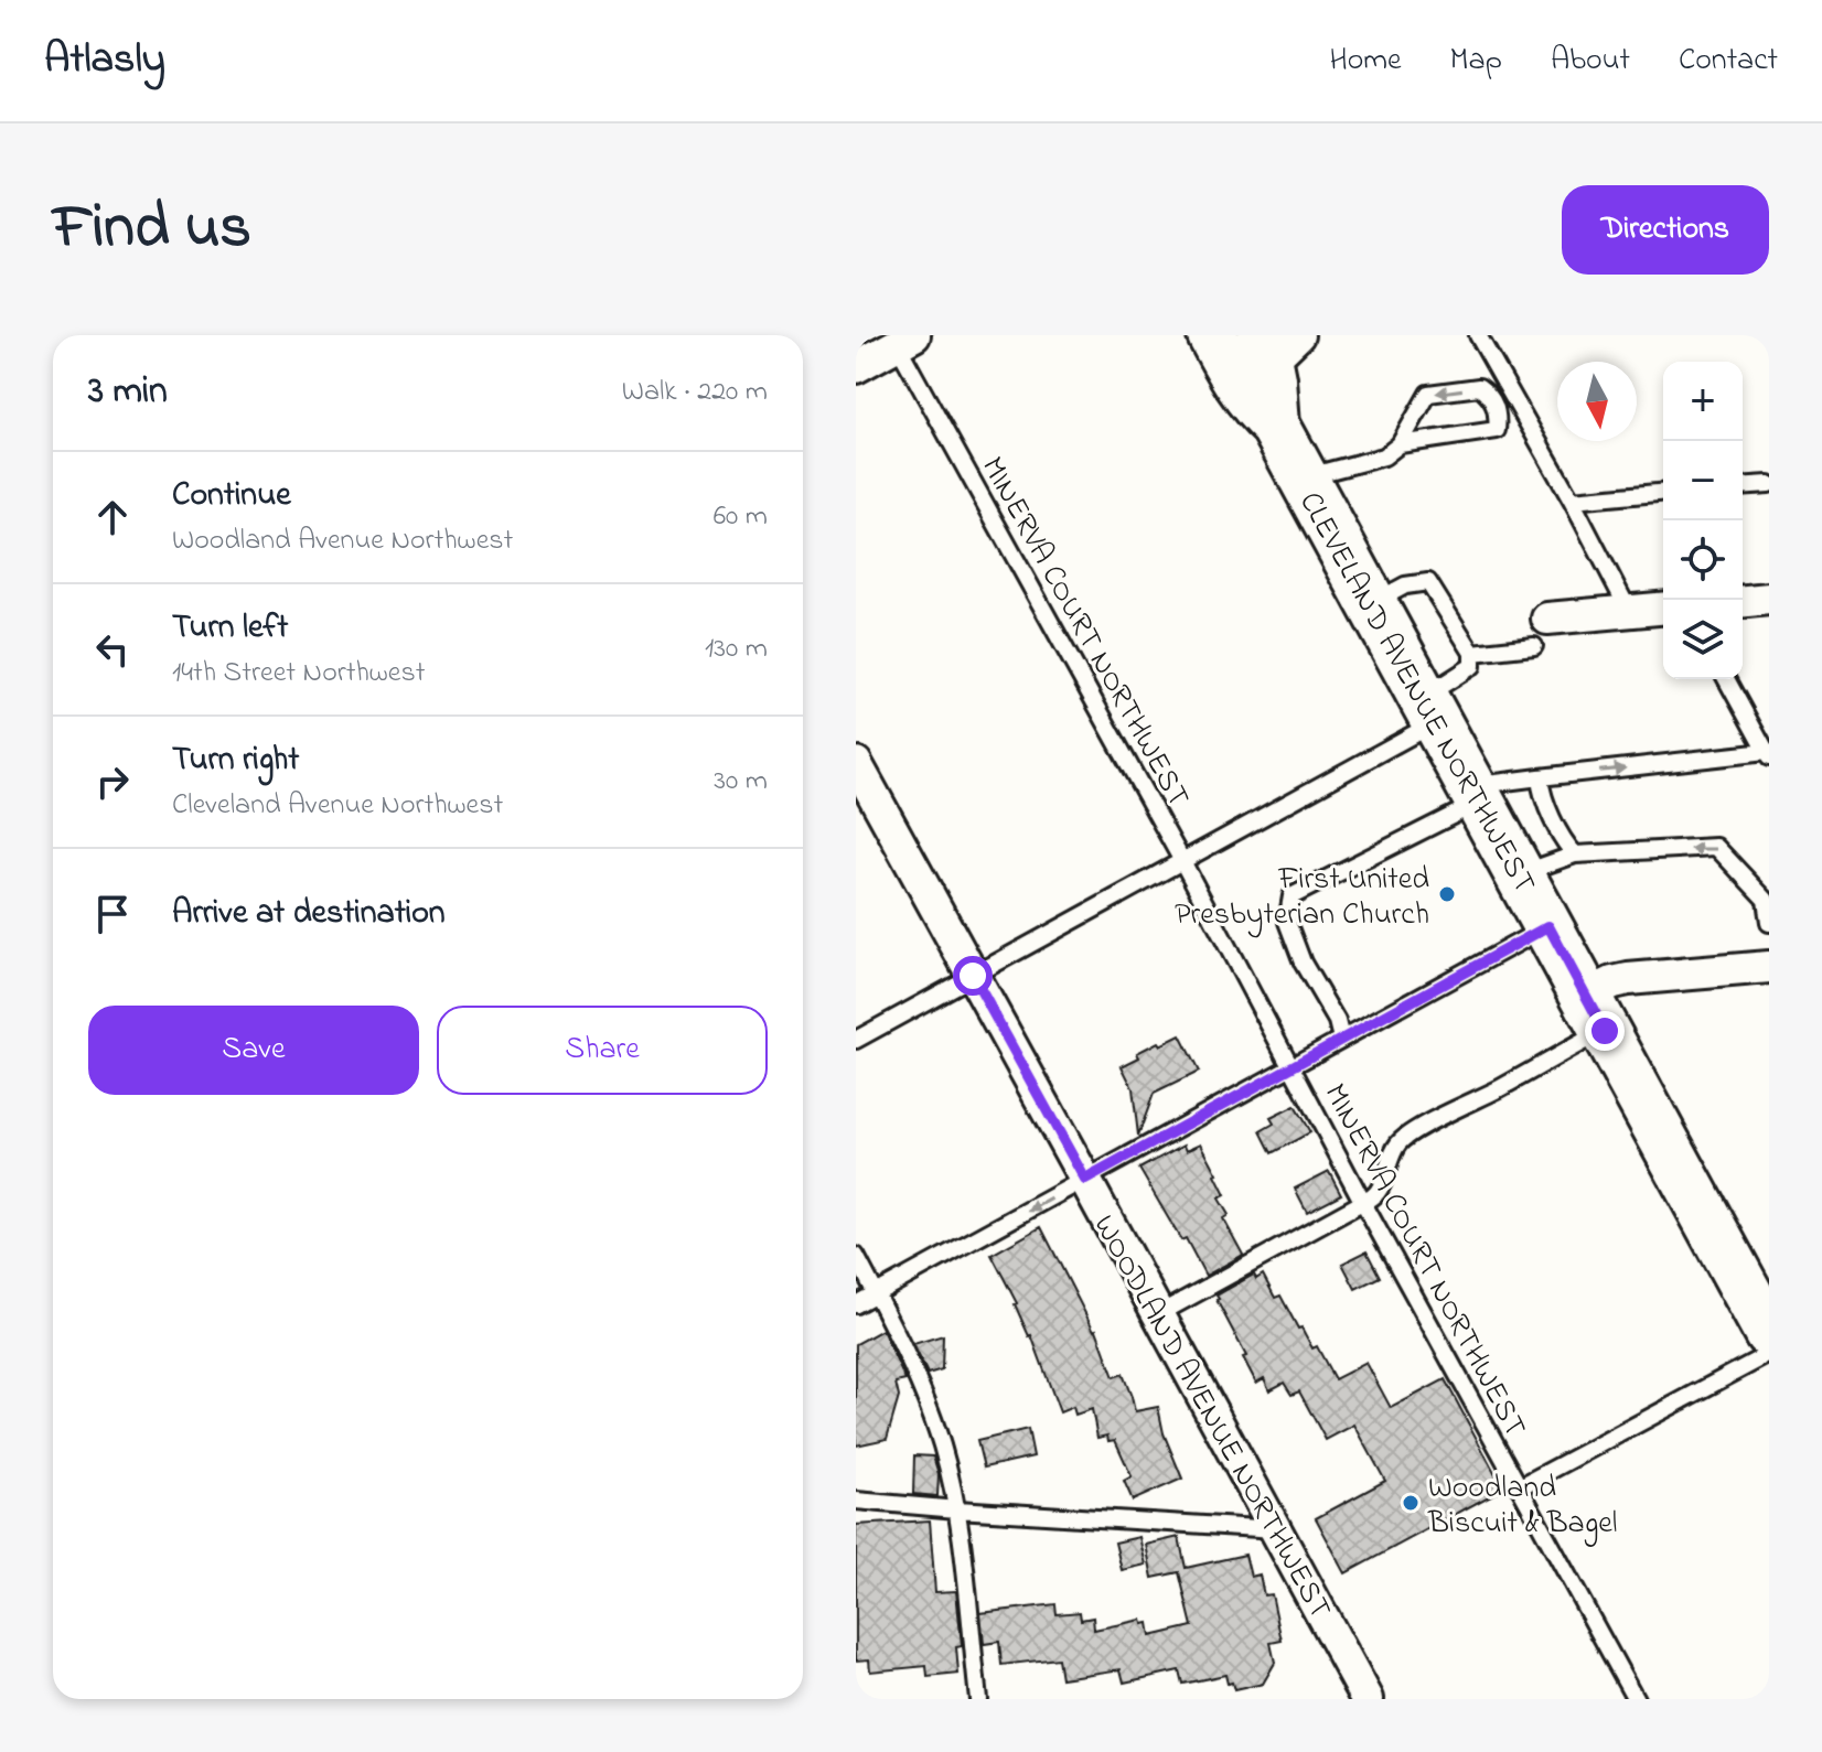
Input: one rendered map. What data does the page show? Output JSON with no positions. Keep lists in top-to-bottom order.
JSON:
{
  "streets": {
    "main road": ["CLEVELAND AVENUE NORTHWEST"],
    "street": ["WOODLAND AVENUE NORTHWEST"],
    "lane": ["MINERVA COURT NORTHWEST"]
  },
  "places": ["First United Presbyterian Church", "Woodland Biscuit & Bagel"],
  "north": "bottom",
  "page": {
    "header": "Atlasly",
    "nav": [
      "Home",
      "Map",
      "About",
      "Contact"
    ],
    "title": "Find us",
    "buttons": [
      "Directions",
      ["Save", "Share"]
    ],
    "heading": ["3 min", "Walk · 220 m"],
    "map_buttons": ["+", "−"],
    "list": [
      ["Continue", "Woodland Avenue Northwest", "60 m"],
      ["Turn left", "14th Street Northwest", "130 m"],
      ["Turn right", "Cleveland Avenue Northwest", "30 m"],
      "Arrive at destination"
    ]
  }
}
